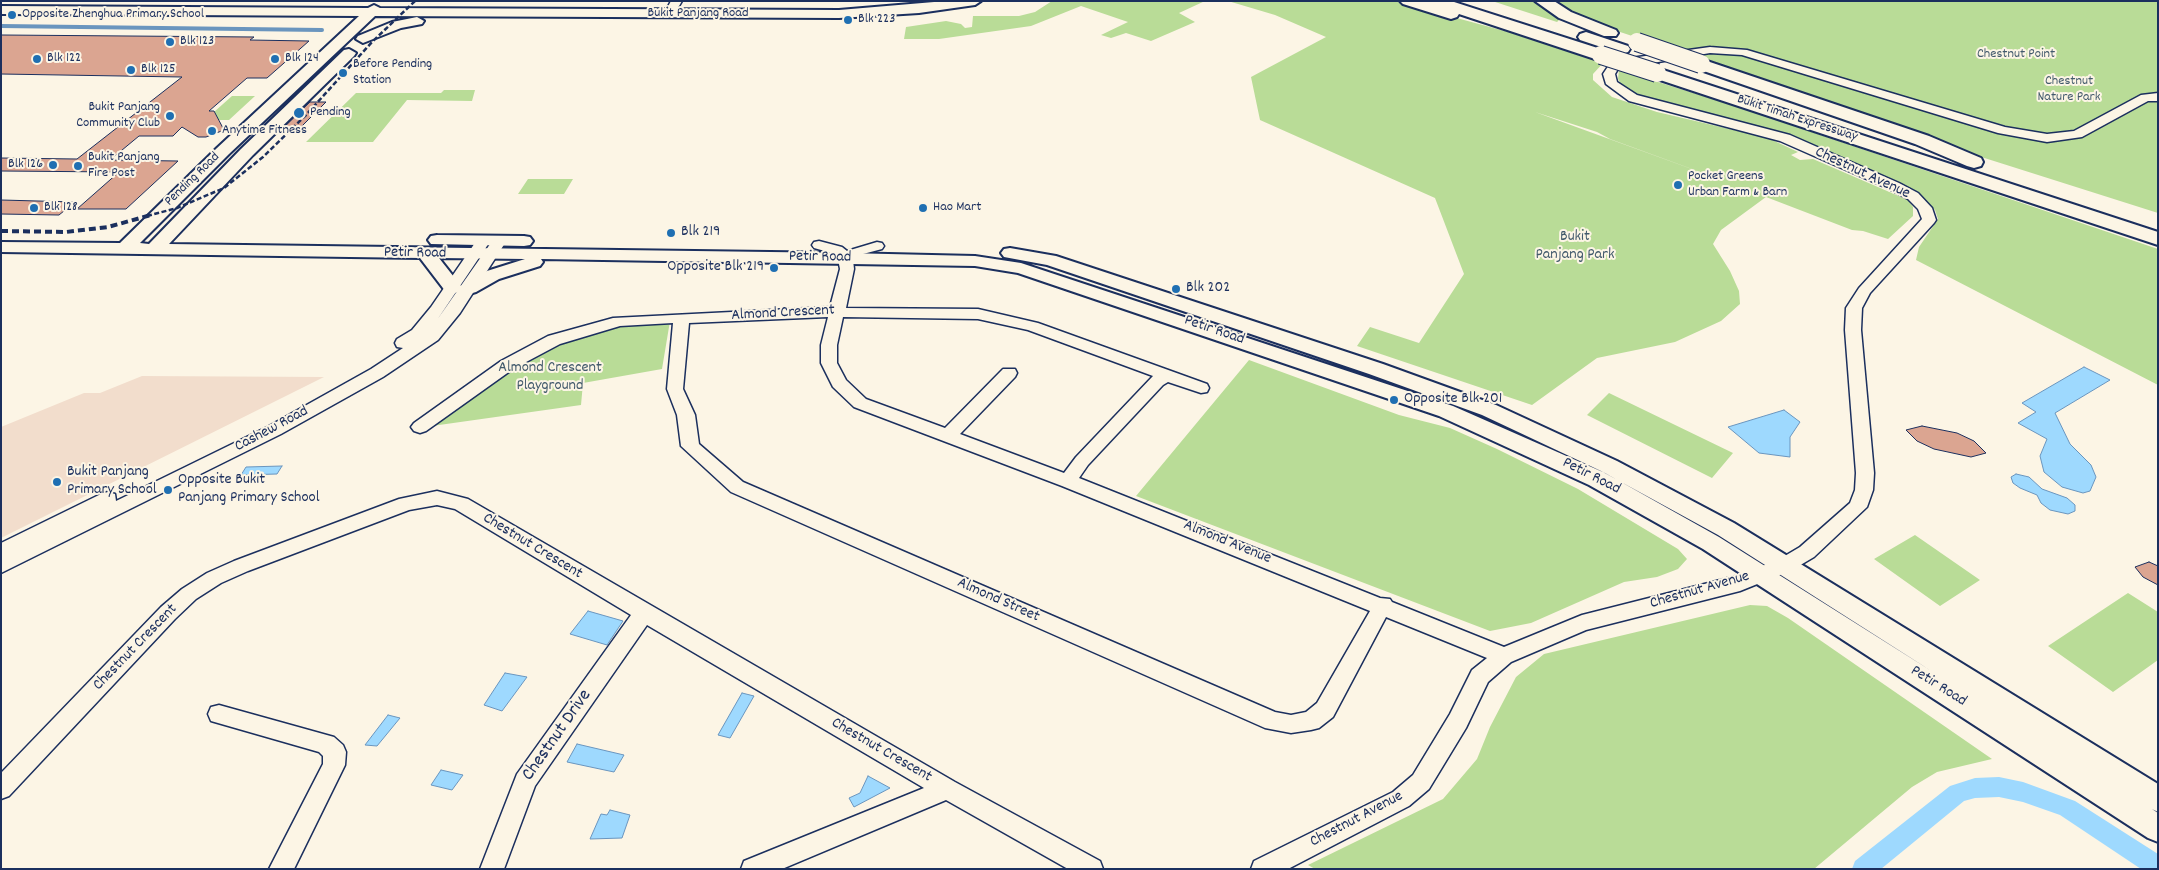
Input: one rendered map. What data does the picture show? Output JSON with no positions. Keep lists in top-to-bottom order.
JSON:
{
  "streets": {
    "highway": ["Bukit Timah Expressway"],
    "main road": ["Bukit Panjang Road", "Pending Road", "Petir Road"],
    "street": [
      "Chestnut Avenue",
      "Almond Crescent",
      "Cashew Road",
      "Almond Avenue",
      "Chestnut Crescent",
      "Almond Street",
      "Chestnut Drive"
    ]
  },
  "crossings": [
    ["Bukit Panjang Road", "Pending Road"],
    ["Chestnut Avenue", "Petir Road"],
    ["Chestnut Avenue", "Almond Avenue"],
    ["Pending Road", "Petir Road"],
    ["Petir Road", "Cashew Road"],
    ["Petir Road", "Almond Avenue"],
    ["Almond Crescent", "Almond Avenue"],
    ["Almond Crescent", "Almond Street"],
    ["Almond Avenue", "Almond Street"],
    ["Chestnut Crescent", "Chestnut Drive"]
  ],
  "parks": [
    "Chestnut Point",
    "Chestnut Nature Park",
    "Bukit Panjang Park",
    "Almond Crescent Playground"
  ],
  "places": [
    "Opposite Zhenghua Primary School",
    "Blk 223",
    "Blk 123",
    "Blk 122",
    "Blk 124",
    "Blk 125",
    "Before Pending Station",
    "Pending",
    "Bukit Panjang Community Club",
    "Anytime Fitness",
    "Blk 126",
    "Bukit Panjang Fire Post",
    "Pocket Greens Urban Farm & Barn",
    "Blk 128",
    "Hao Mart",
    "Blk 219",
    "Opposite Blk 219",
    "Blk 202",
    "Opposite Blk 201",
    "Bukit Panjang Primary School",
    "Opposite Bukit Panjang Primary School"
  ]
}
